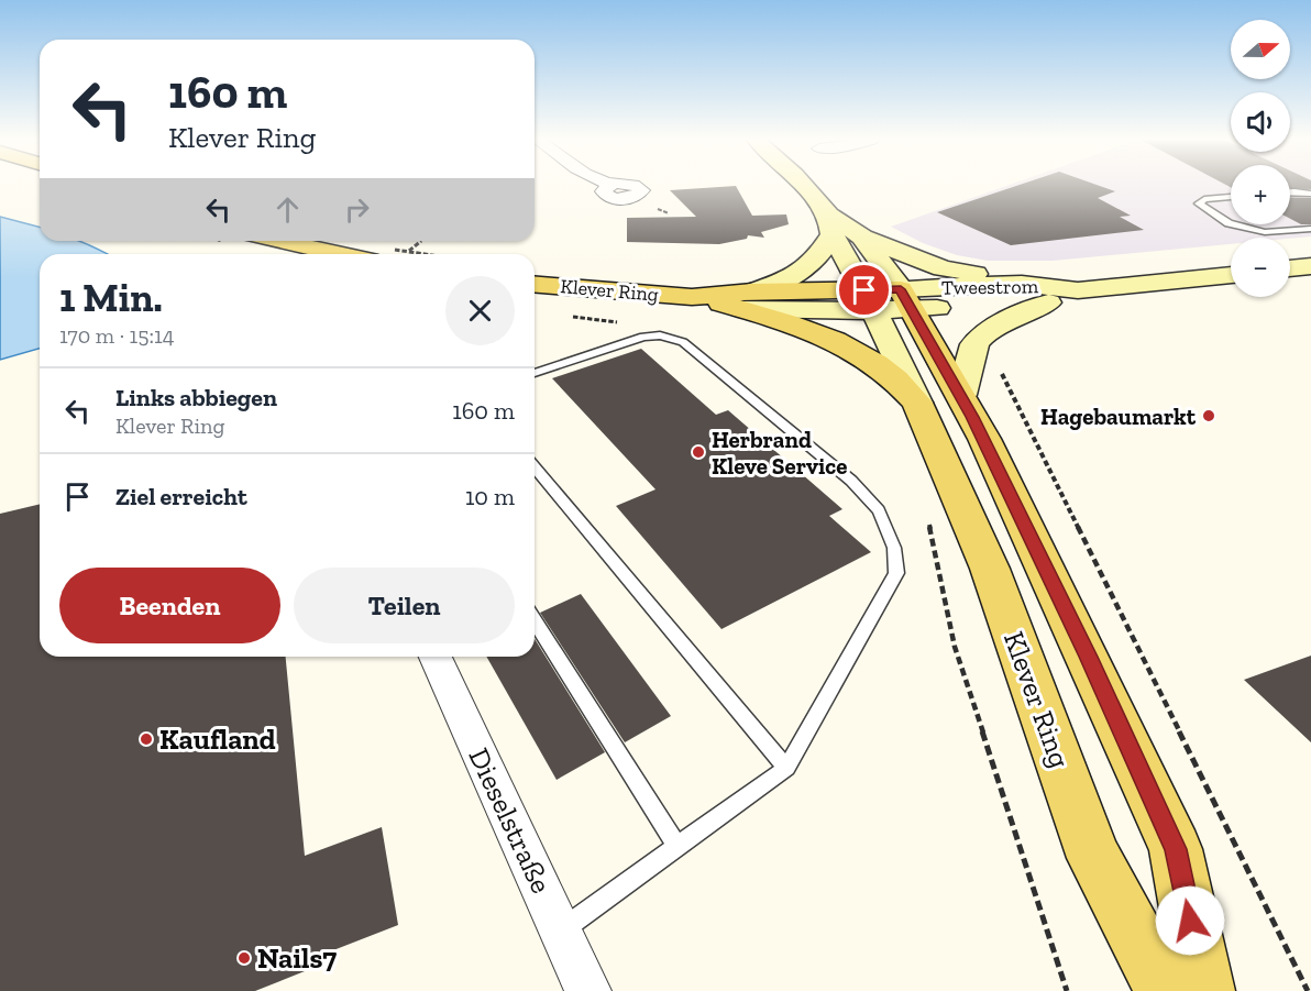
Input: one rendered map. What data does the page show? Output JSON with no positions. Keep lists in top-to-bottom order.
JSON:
{
  "streets": {
    "main road": ["Tweestrom", "Klever Ring"],
    "street": ["Dieselstraße"]
  },
  "crossings": [
    ["Tweestrom", "Klever Ring"]
  ],
  "places": [
    "Hagebaumarkt",
    "Herbrand Kleve Service",
    "Kaufland",
    "Nails7"
  ],
  "north": "right",
  "page": {
    "map_buttons": ["+", "−"],
    "turn": ["160 m", "Klever Ring"],
    "heading": ["1 Min.", "170 m · 15:14"],
    "list": [
      {
        "name": "Links abbiegen",
        "note": "Klever Ring",
        "value": "160 m"
      },
      {
        "name": "Ziel erreicht",
        "value": "10 m"
      }
    ],
    "buttons": ["Beenden", "Teilen"]
  }
}
